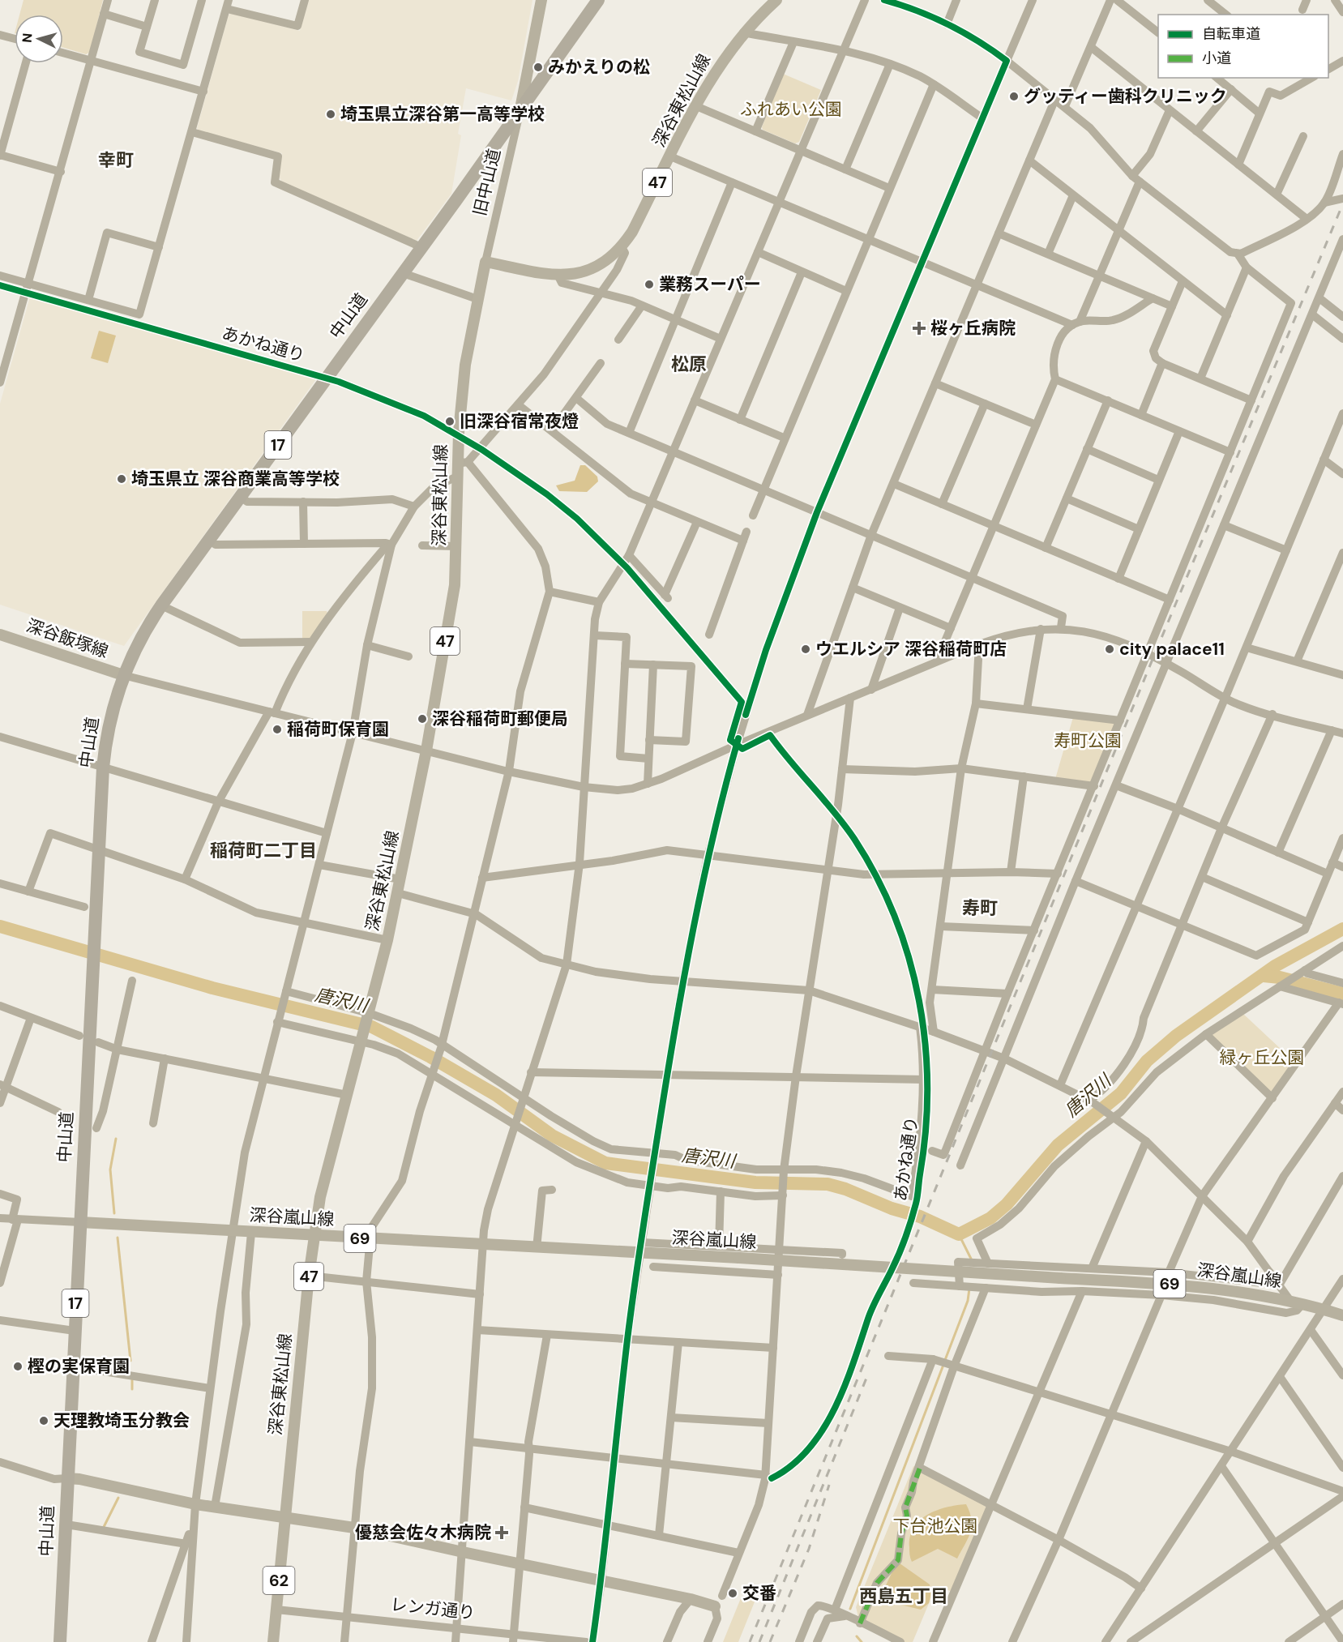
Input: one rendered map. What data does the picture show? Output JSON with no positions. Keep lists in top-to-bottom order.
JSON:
{
  "streets": {
    "highway": ["中山道", "17"],
    "main road": [
      "深谷東松山線",
      "47",
      "深谷飯塚線",
      "深谷嵐山線",
      "69",
      "62"
    ],
    "street": ["旧中山道", "レンガ通り"],
    "cycle path": ["あかね通り"]
  },
  "crossings": [
    ["深谷東松山線", "旧中山道"],
    ["深谷東松山線", "47"],
    ["深谷東松山線", "深谷嵐山線"],
    ["深谷東松山線", "62"],
    ["旧中山道", "中山道"],
    ["中山道", "深谷飯塚線"],
    ["中山道", "深谷嵐山線"],
    ["62", "レンガ通り"]
  ],
  "districts": [
    "幸町",
    "松原",
    "稲荷町二丁目",
    "寿町",
    "西島五丁目"
  ],
  "water": ["唐沢川"],
  "parks": [
    "ふれあい公園",
    "寿町公園",
    "緑ヶ丘公園",
    "下台池公園"
  ],
  "places": {
    "other": [
      "みかえりの松",
      "グッティー歯科クリニック",
      "埼玉県立深谷第一高等学校",
      "業務スーパー",
      "旧深谷宿常夜燈",
      "埼玉県立 深谷商業高等学校",
      "ウエルシア 深谷稲荷町店",
      "city palace11",
      "深谷稲荷町郵便局",
      "稲荷町保育園",
      "樫の実保育園",
      "天理教埼玉分教会",
      "交番"
    ],
    "health": ["桜ヶ丘病院", "優慈会佐々木病院"]
  },
  "legend": ["自転車道", "小道"],
  "north": "left"
}
